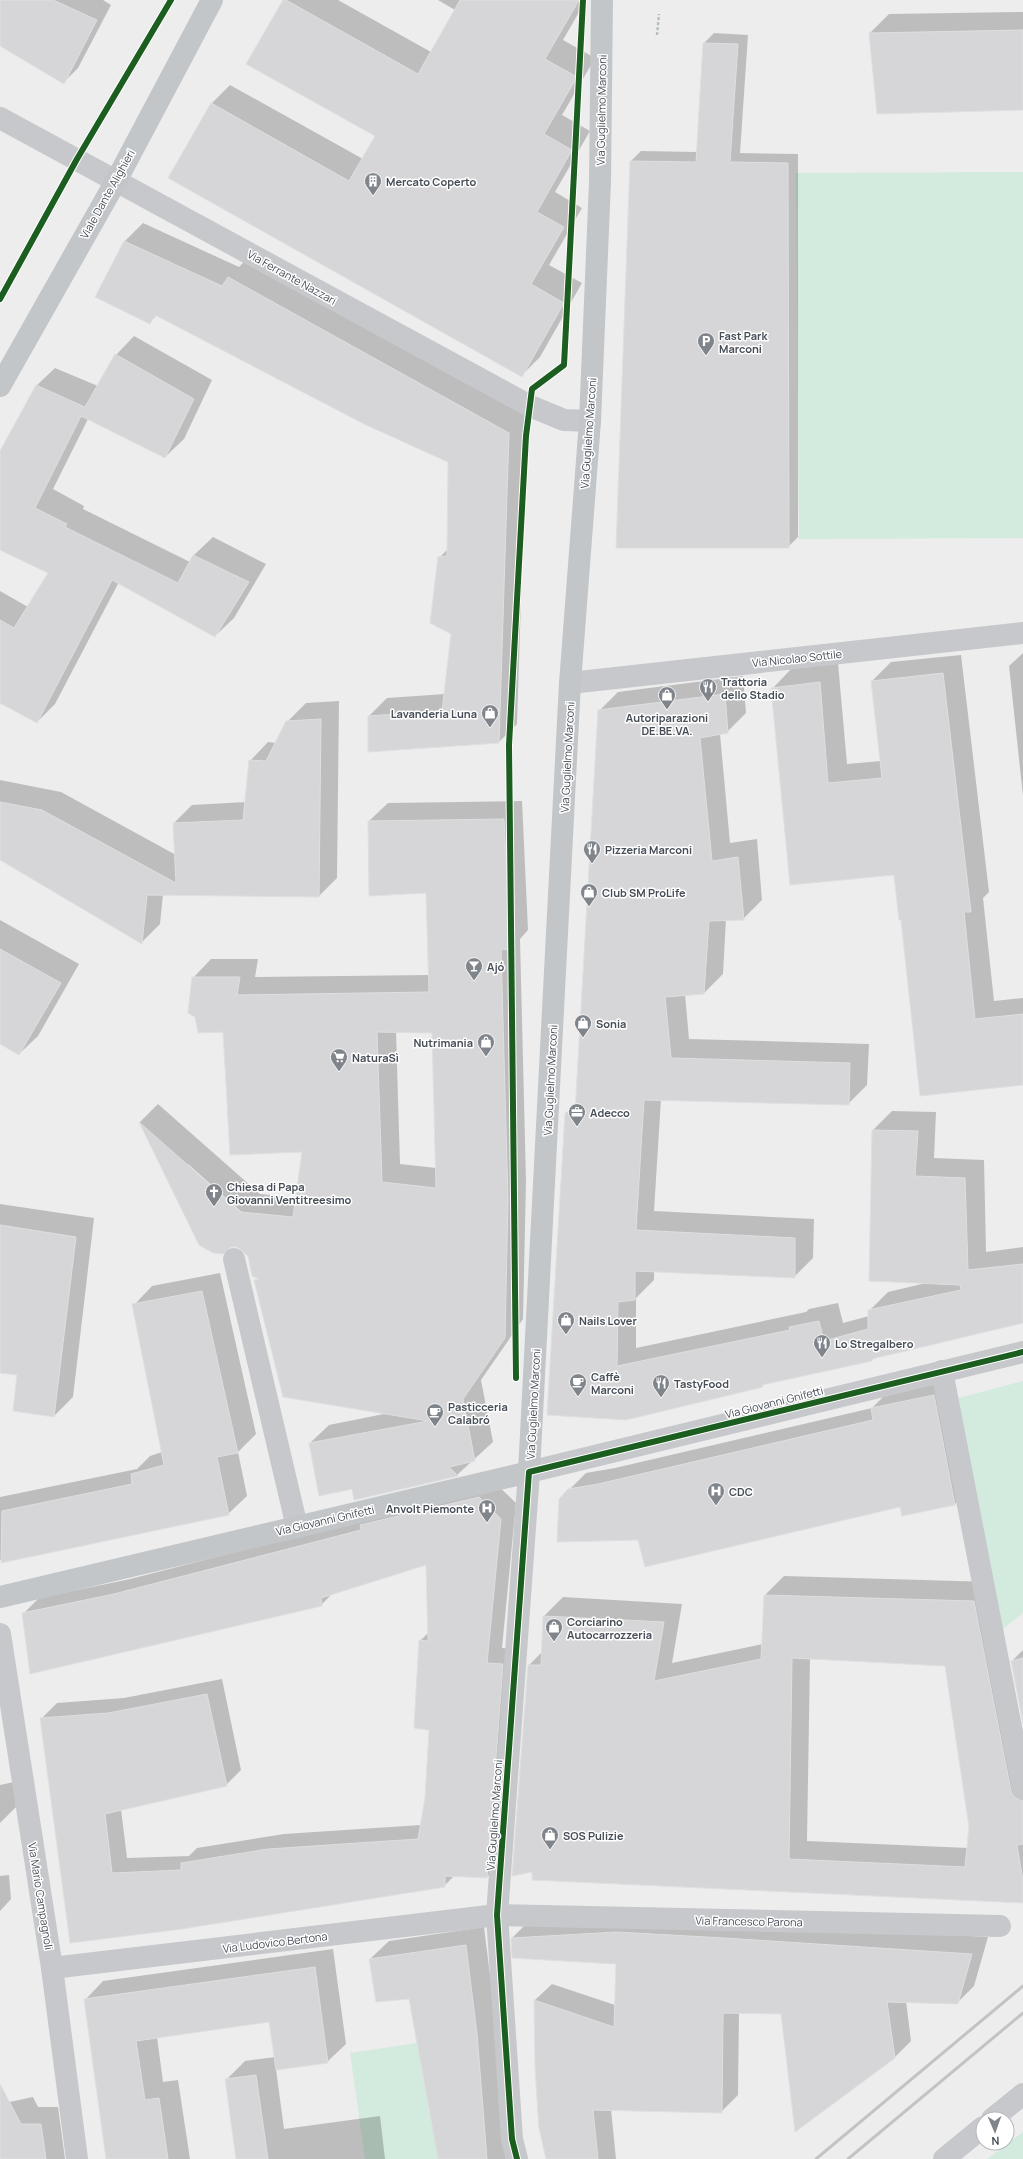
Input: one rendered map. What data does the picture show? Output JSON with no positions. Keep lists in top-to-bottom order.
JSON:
{
  "streets": {
    "main road": ["Via Guglielmo Marconi", "Viale Dante Alighieri", "Via Giovanni Gnifetti"],
    "street": [
      "Via Ferrante Nazzari",
      "Via Nicolao Sottile",
      "Via Mario Campagnoli",
      "Via Francesco Parona",
      "Via Ludovico Bertona"
    ]
  },
  "crossings": [
    ["Via Guglielmo Marconi", "Via Ferrante Nazzari"],
    ["Via Guglielmo Marconi", "Via Nicolao Sottile"],
    ["Via Guglielmo Marconi", "Via Giovanni Gnifetti"],
    ["Via Guglielmo Marconi", "Via Francesco Parona"],
    ["Via Guglielmo Marconi", "Via Ludovico Bertona"],
    ["Viale Dante Alighieri", "Via Ferrante Nazzari"],
    ["Via Mario Campagnoli", "Via Ludovico Bertona"],
    ["Via Francesco Parona", "Via Ludovico Bertona"]
  ],
  "places": {
    "building": ["Mercato Coperto"],
    "parking": ["Fast Park Marconi"],
    "restaurant": [
      "Trattoria dello Stadio",
      "Pizzeria Marconi",
      "Lo Stregalbero",
      "TastyFood"
    ],
    "shop": [
      "Autoriparazioni DE.BE.VA.",
      "Lavanderia Luna",
      "Club SM ProLife",
      "Sonia",
      "Nutrimania",
      "Nails Lover",
      "Corciarino Autocarrozzeria",
      "SOS Pulizie"
    ],
    "bar": ["Ajó"],
    "supermarket": ["NaturaSì"],
    "office": ["Adecco"],
    "church": ["Chiesa di Papa Giovanni Ventitreesimo"],
    "cafe": ["Caffè Marconi", "Pasticceria Calabró"],
    "hospital": ["CDC", "Anvolt Piemonte"]
  },
  "north": "bottom"
}
